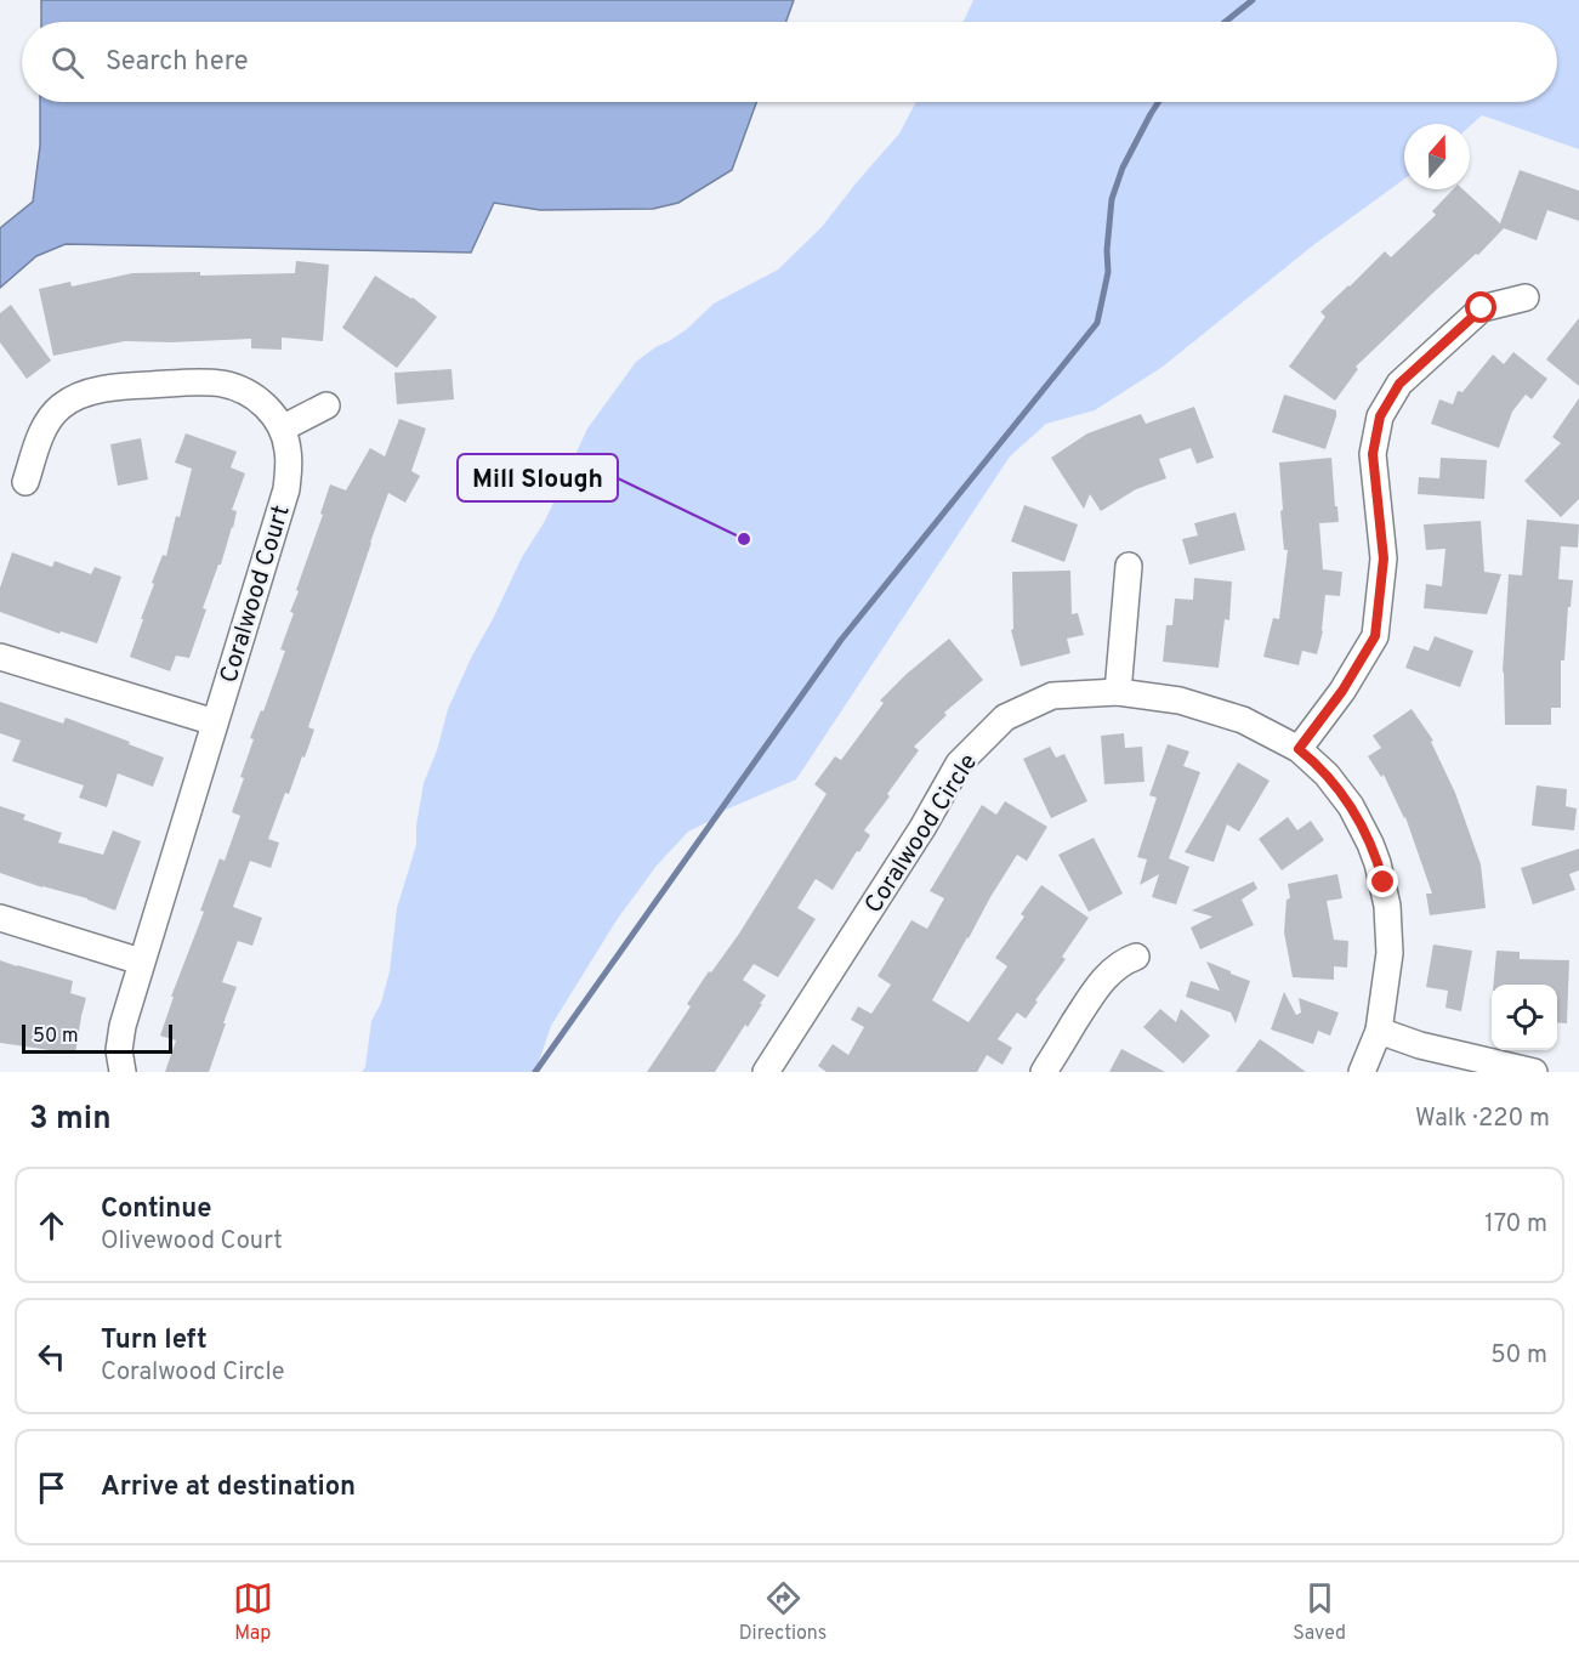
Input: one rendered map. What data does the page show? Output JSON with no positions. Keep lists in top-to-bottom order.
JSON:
{
  "streets": {
    "street": ["Coralwood Court", "Coralwood Circle"]
  },
  "places": ["Mill Slough"],
  "scale_bar": "50 m",
  "north": "top",
  "page": {
    "search": "Search here",
    "scale": "50 m",
    "heading": ["3 min", "Walk · 220 m"],
    "list": [
      ["Continue", "Olivewood Court", "170 m"],
      ["Turn left", "Coralwood Circle", "50 m"],
      "Arrive at destination"
    ],
    "nav": ["Map", "Directions", "Saved"]
  }
}
